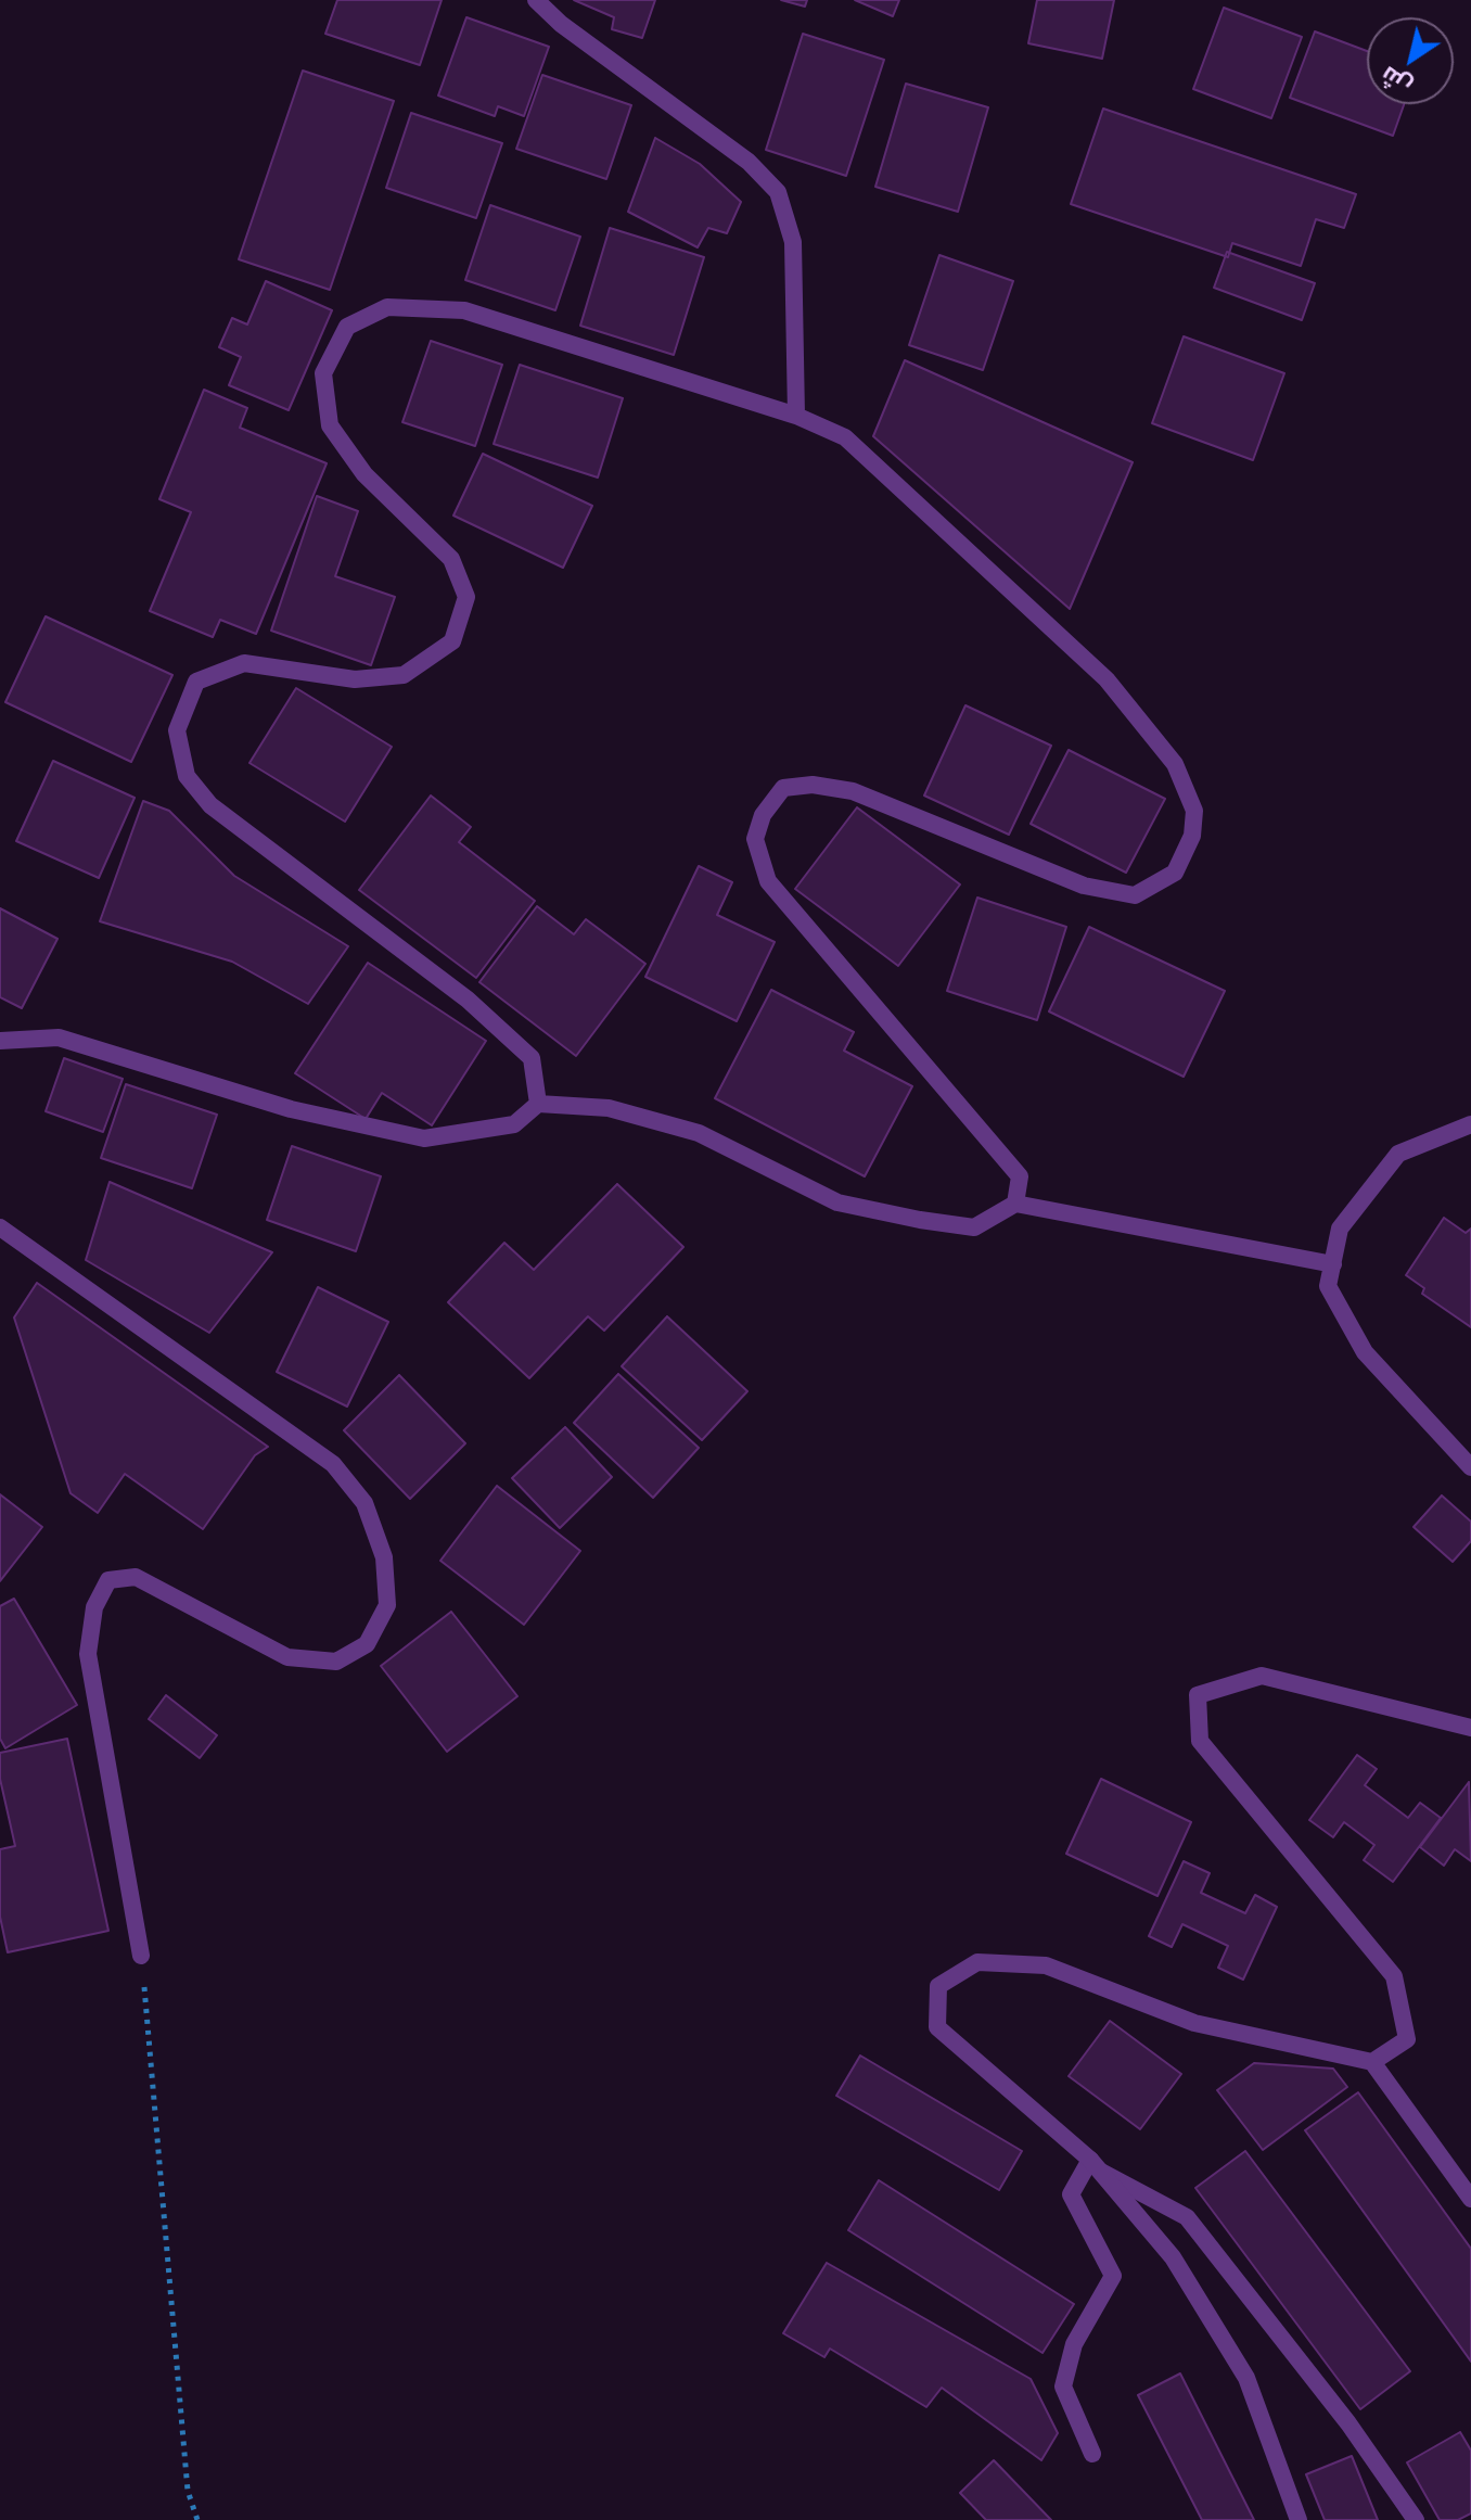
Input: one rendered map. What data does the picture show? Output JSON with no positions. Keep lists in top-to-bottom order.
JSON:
{
  "north": "bottom left"
}
